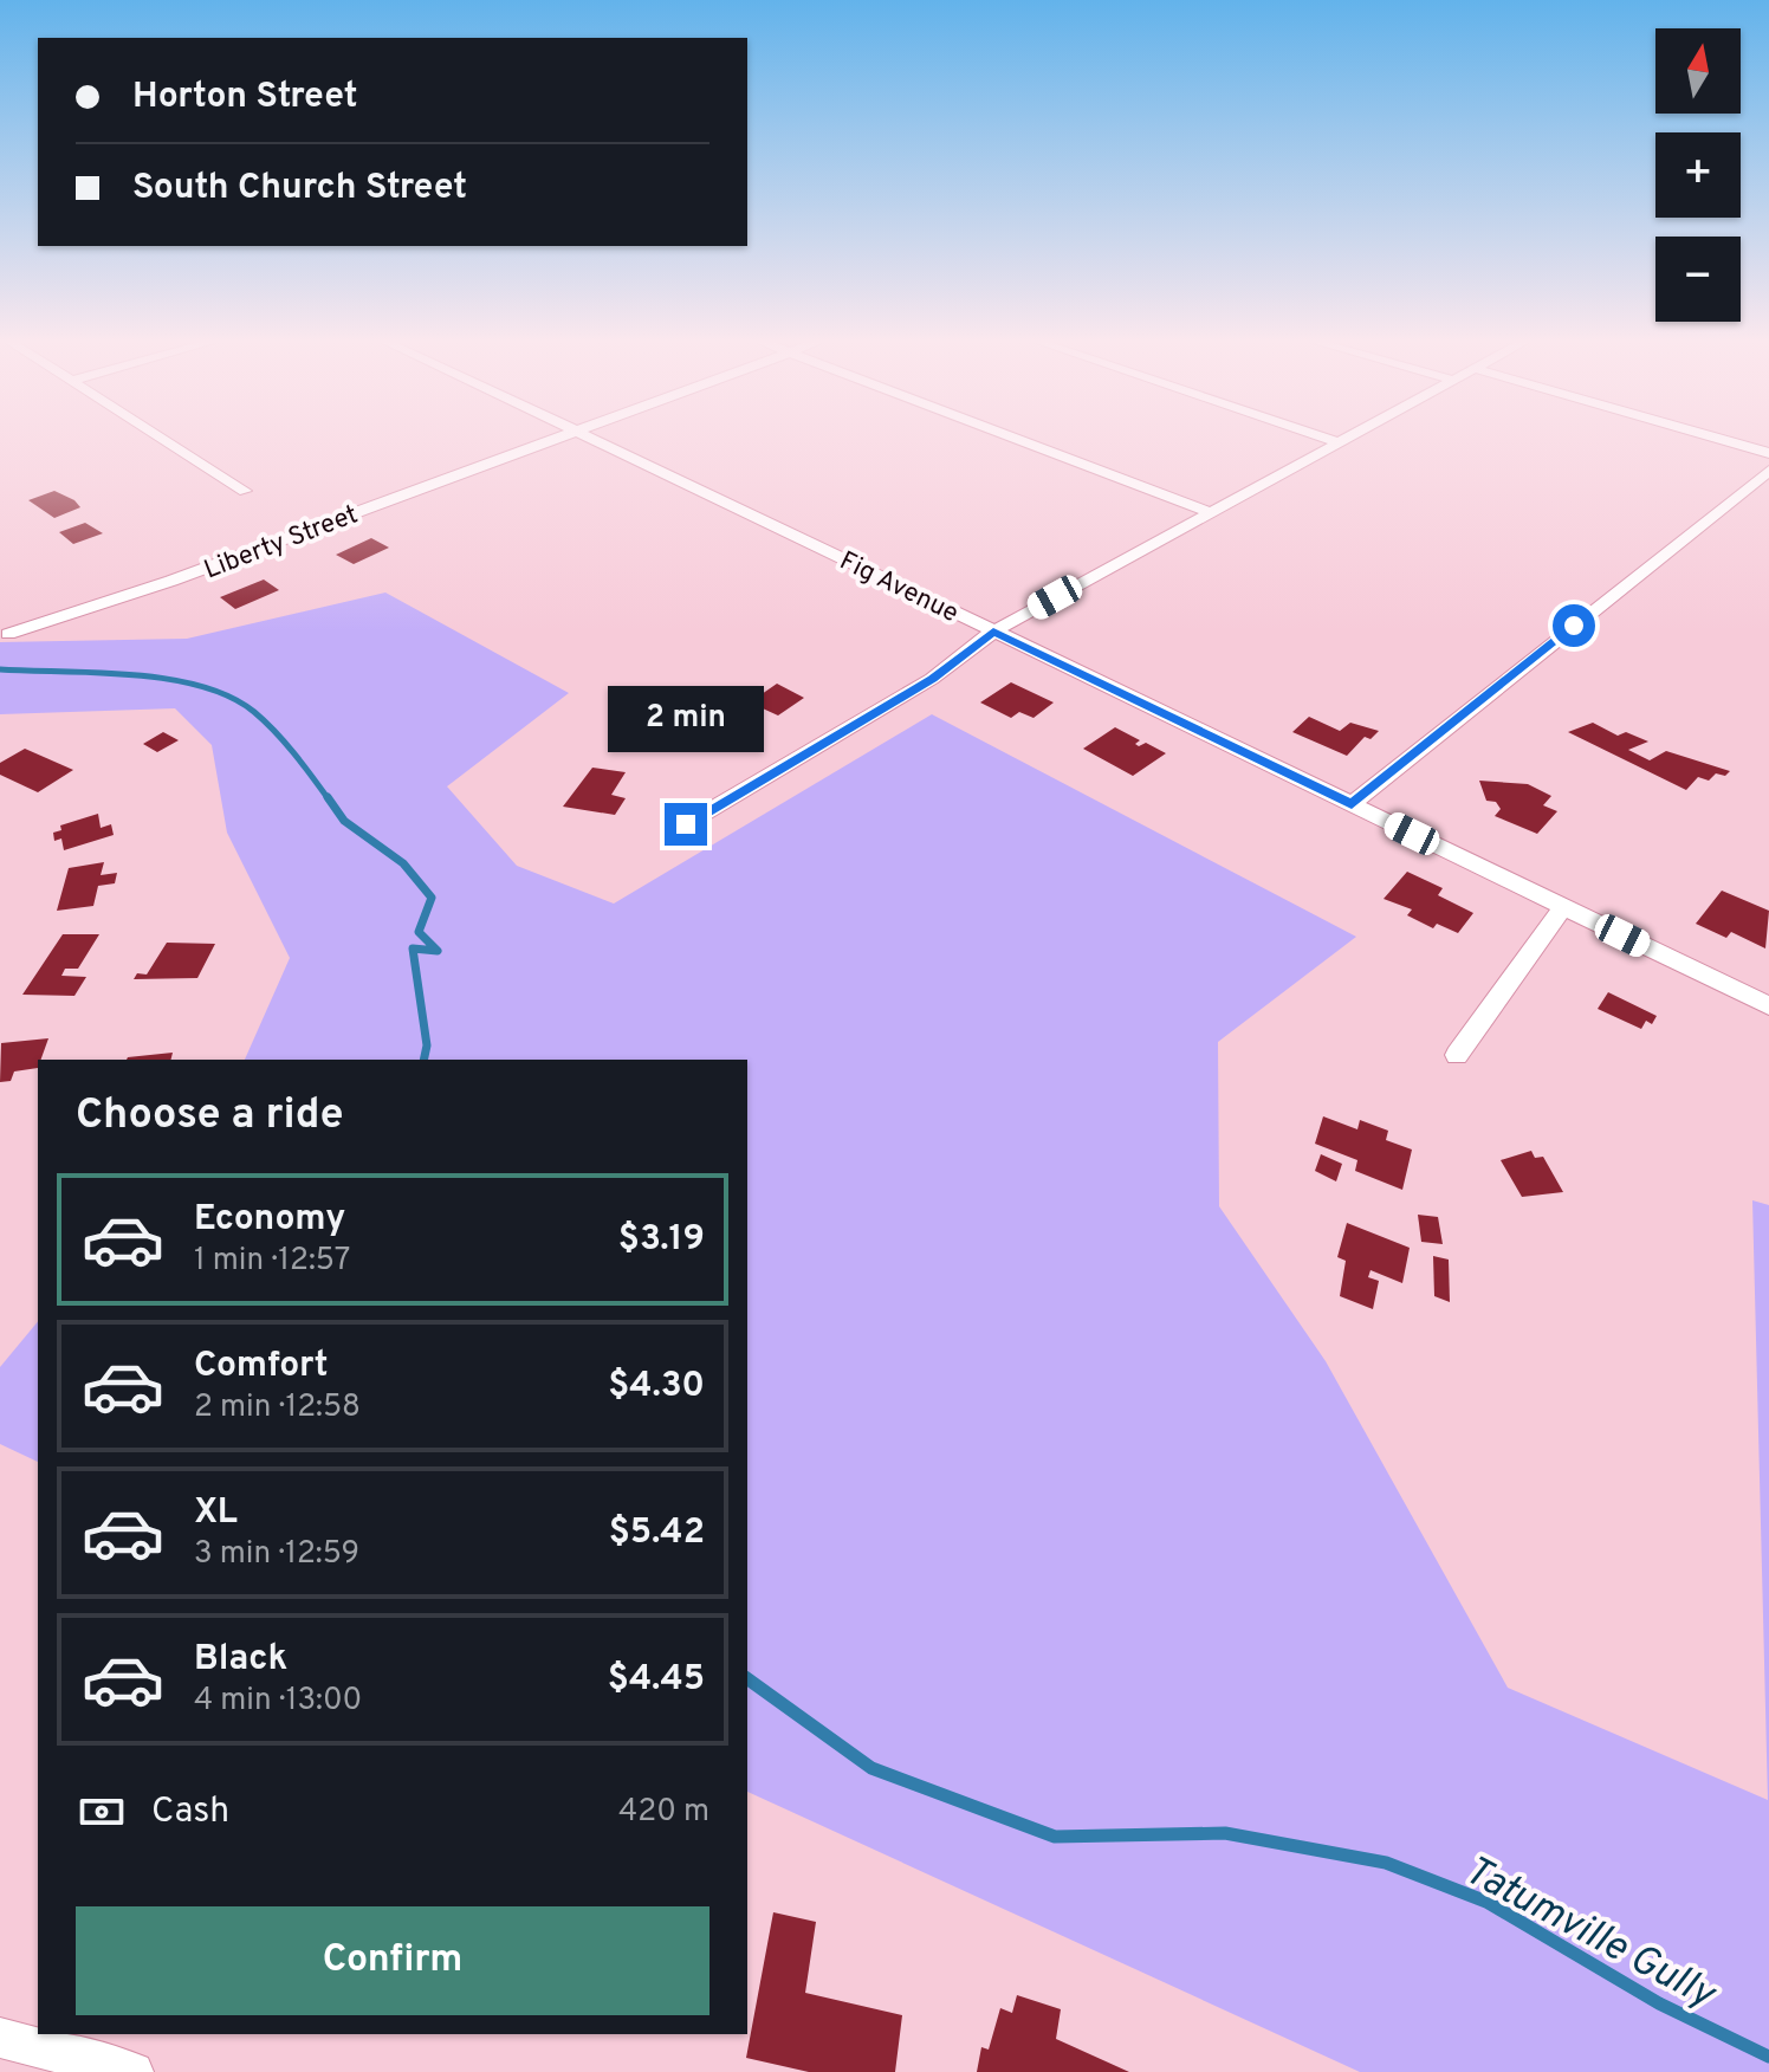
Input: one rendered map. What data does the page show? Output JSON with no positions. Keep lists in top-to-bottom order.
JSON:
{
  "streets": {
    "street": ["Liberty Street", "Fig Avenue"]
  },
  "water": ["Tatumville Gully"],
  "north": "top",
  "page": {
    "map_buttons": ["+", "−"],
    "banner": ["Horton Street", "South Church Street"],
    "bubble": "2 min",
    "heading": "Choose a ride",
    "list": [
      {
        "name": "Economy",
        "note": "1 min · 12:57",
        "value": "$3.19"
      },
      {
        "name": "Comfort",
        "note": "2 min · 12:58",
        "value": "$4.30"
      },
      {
        "name": "XL",
        "note": "3 min · 12:59",
        "value": "$5.42"
      },
      {
        "name": "Black",
        "note": "4 min · 13:00",
        "value": "$4.45"
      }
    ],
    "pay": ["Cash", "420 m"],
    "buttons": "Confirm"
  }
}
